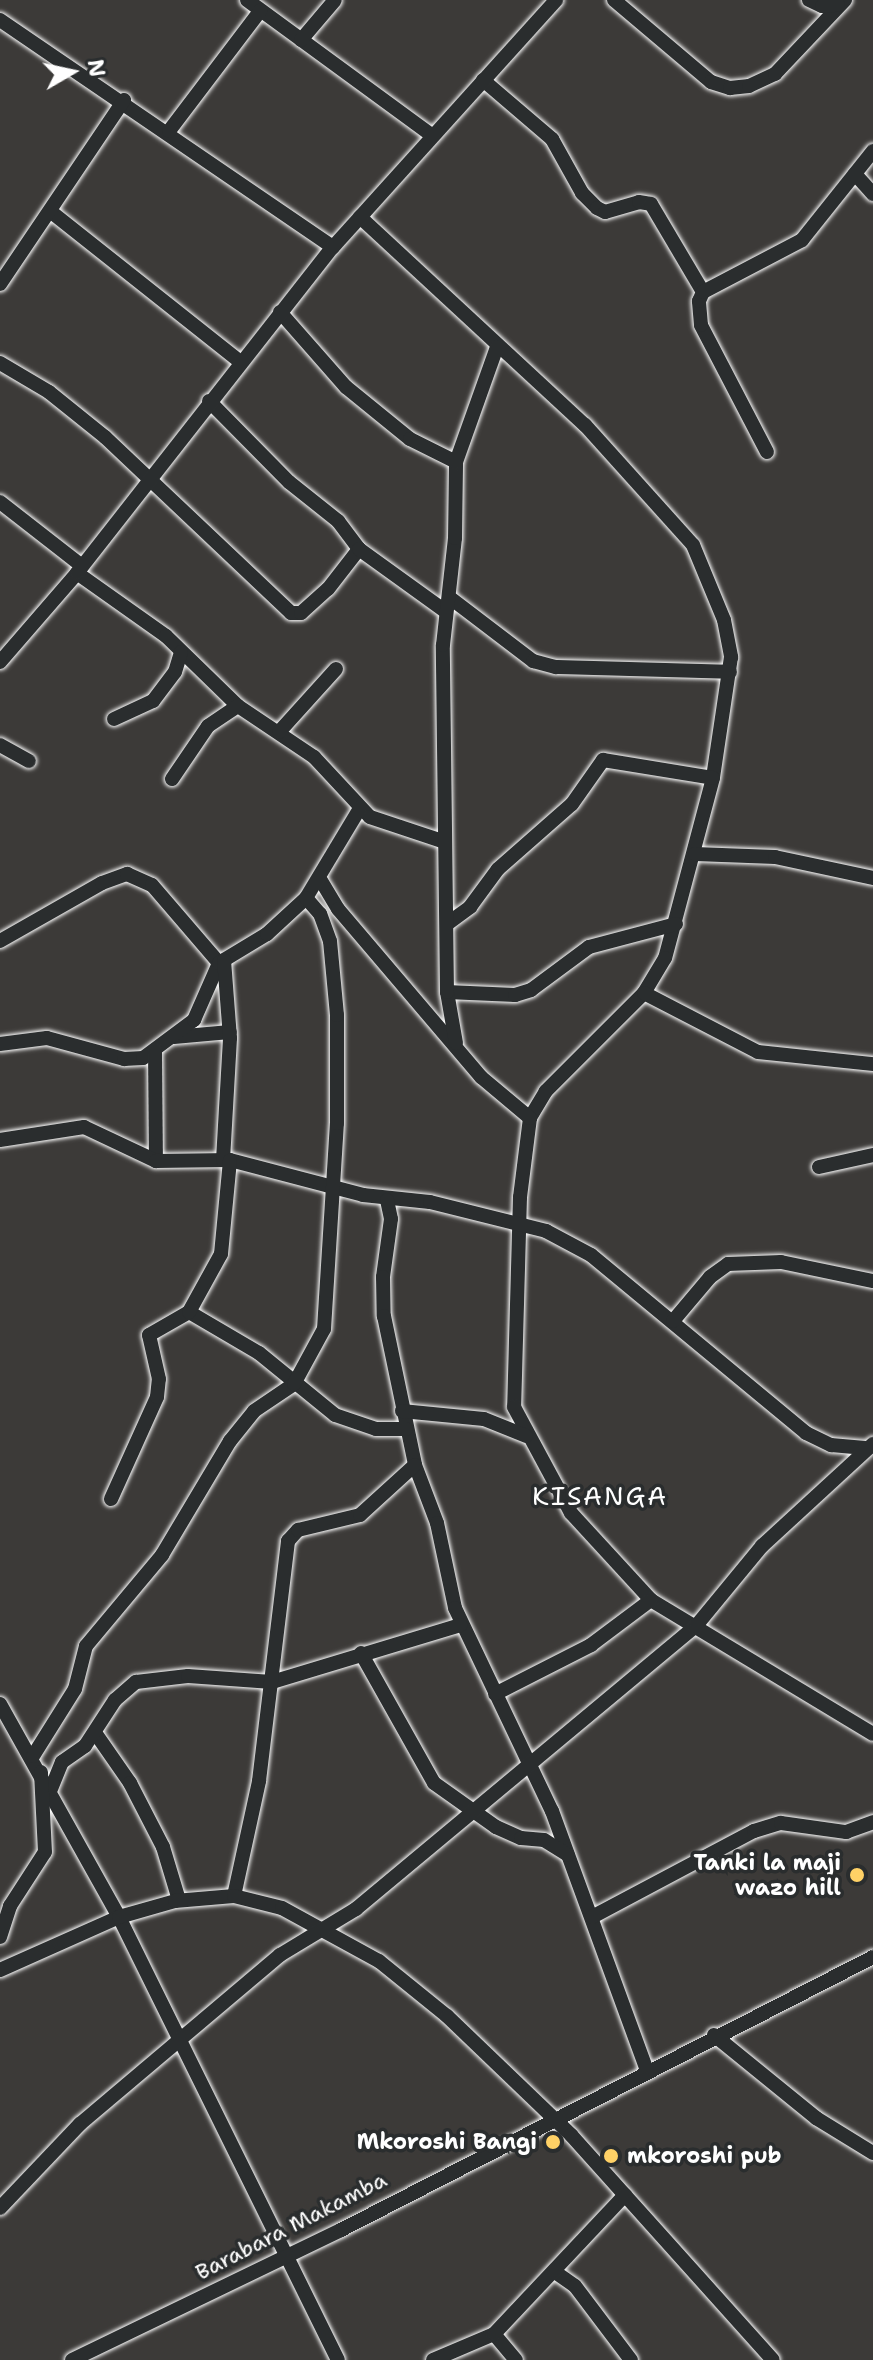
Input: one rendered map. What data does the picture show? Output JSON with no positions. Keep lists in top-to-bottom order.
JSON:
{
  "streets": {
    "street": ["Barabara Makamba"]
  },
  "districts": ["KISANGA"],
  "places": ["Tanki la maji wazo hill", "Mkoroshi Bangi", "mkoroshi pub"],
  "north": "right"
}
